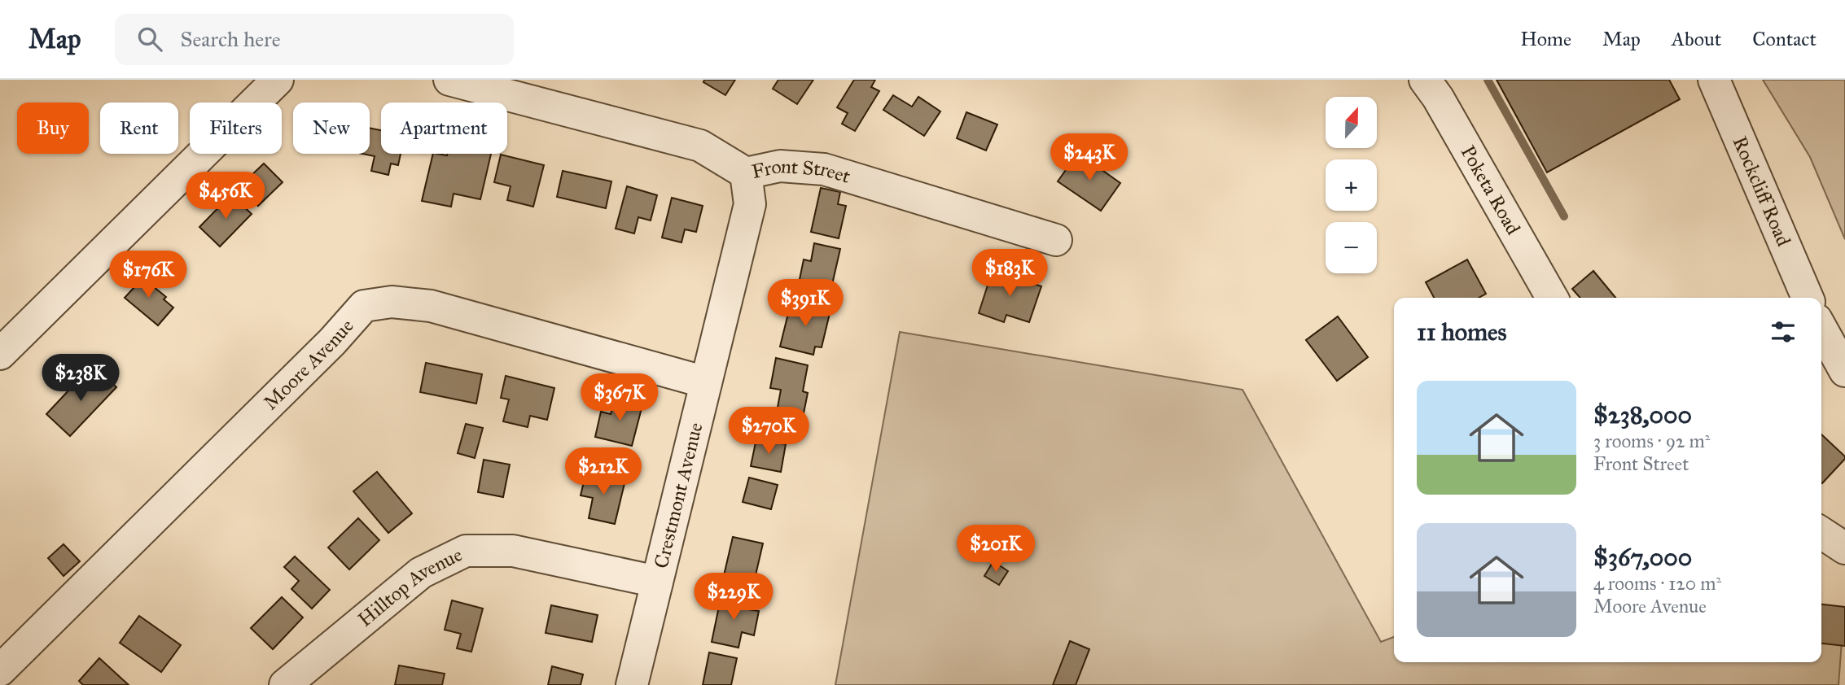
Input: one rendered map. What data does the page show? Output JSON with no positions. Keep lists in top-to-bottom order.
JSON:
{
  "streets": {
    "street": [
      "Front Street",
      "Poketa Road",
      "Rockcliff Road",
      "Moore Avenue",
      "Crestmont Avenue",
      "Hilltop Avenue"
    ]
  },
  "crossings": [
    ["Front Street", "Crestmont Avenue"],
    ["Moore Avenue", "Crestmont Avenue"],
    ["Crestmont Avenue", "Hilltop Avenue"]
  ],
  "north": "top",
  "page": {
    "header": "Map",
    "search": "Search here",
    "nav": [
      "Home",
      "Map",
      "About",
      "Contact"
    ],
    "map_buttons": ["+", "−"],
    "chip": [
      "Buy",
      "Rent",
      "Filters",
      "New",
      "Apartment"
    ],
    "price": [
      "$243K",
      "$456K",
      "$183K",
      "$176K",
      "$391K",
      "$238K",
      "$367K",
      "$270K",
      "$212K",
      "$201K",
      "$229K"
    ],
    "heading": "11 homes",
    "list": [
      {
        "name": "$238,000",
        "note": "3 rooms · 92 m² · Front Street"
      },
      {
        "name": "$367,000",
        "note": "4 rooms · 120 m² · Moore Avenue"
      }
    ]
  }
}
